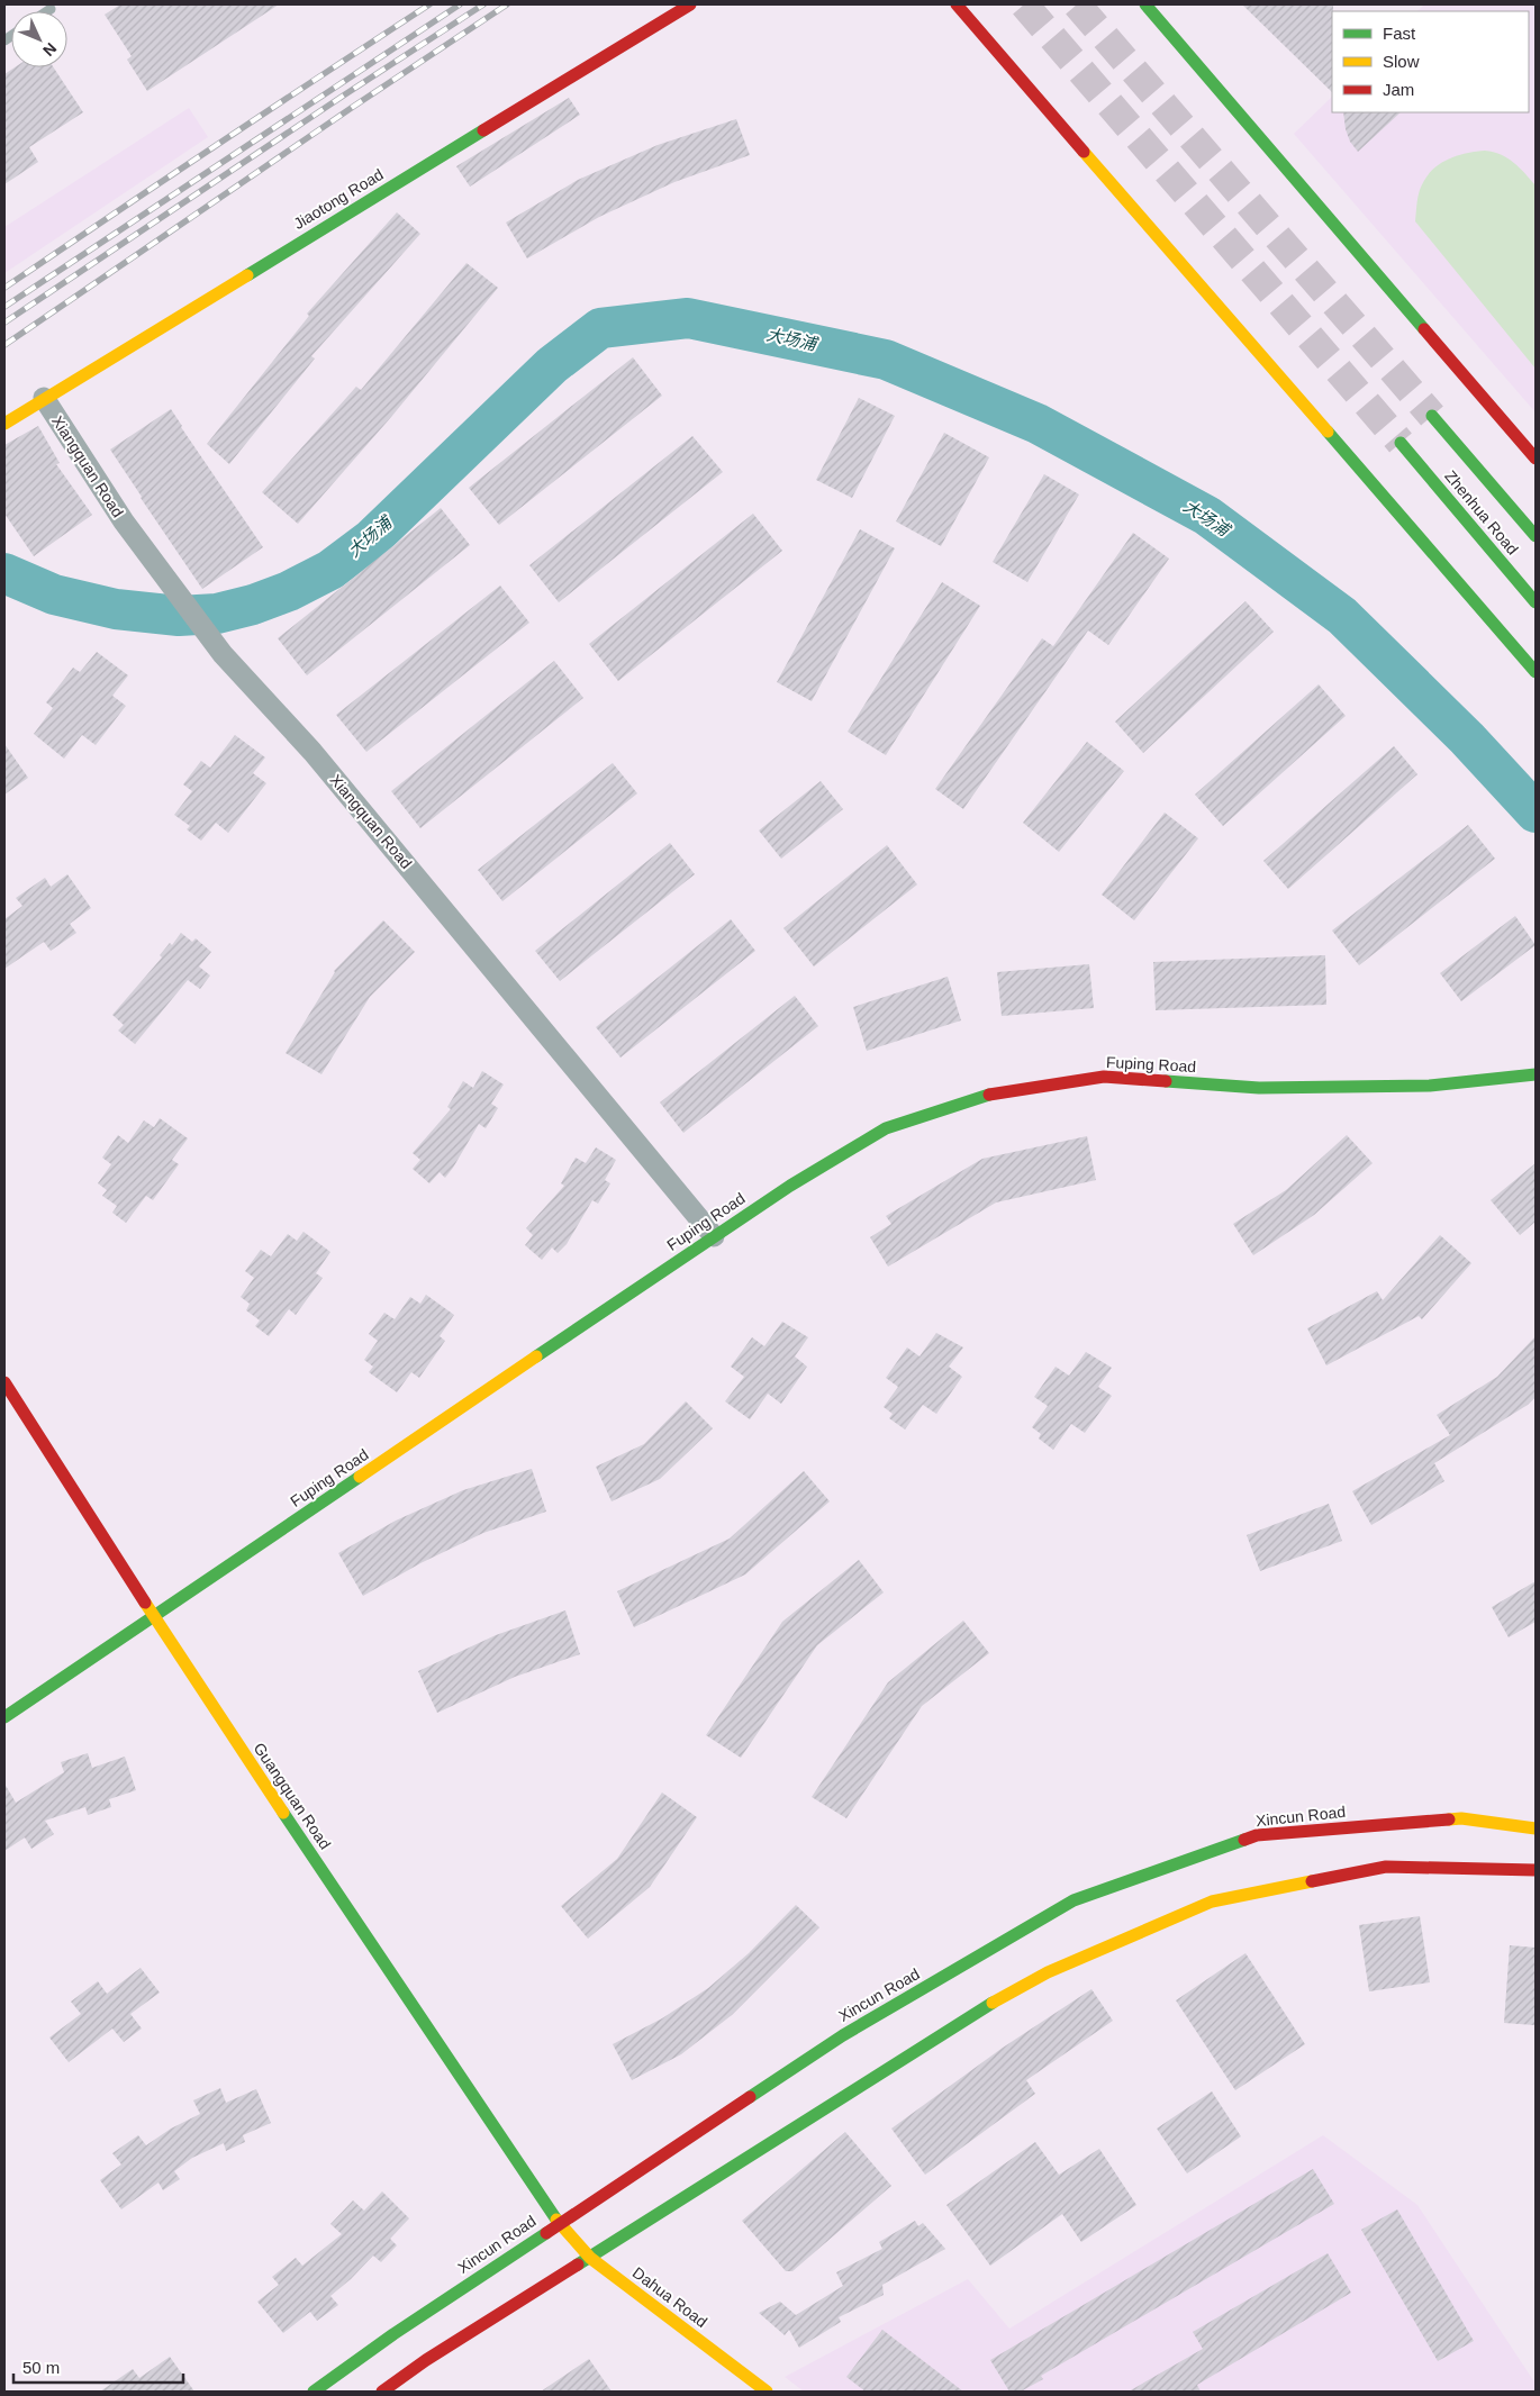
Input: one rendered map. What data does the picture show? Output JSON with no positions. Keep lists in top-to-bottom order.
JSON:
{
  "streets": {
    "main road": [
      "Jiaotong Road",
      "Zhenhua Road",
      "Fuping Road",
      "Guangquan Road",
      "Xincun Road",
      "Dahua Road"
    ],
    "street": ["Xiangquan Road"]
  },
  "crossings": [
    ["Jiaotong Road", "Xiangquan Road"],
    ["Xiangquan Road", "Fuping Road"],
    ["Fuping Road", "Guangquan Road"],
    ["Guangquan Road", "Xincun Road"],
    ["Guangquan Road", "Dahua Road"],
    ["Xincun Road", "Dahua Road"]
  ],
  "water": ["大场浦"],
  "legend": ["Fast", "Slow", "Jam"],
  "scale_bar": "50 m",
  "north": "bottom right"
}
